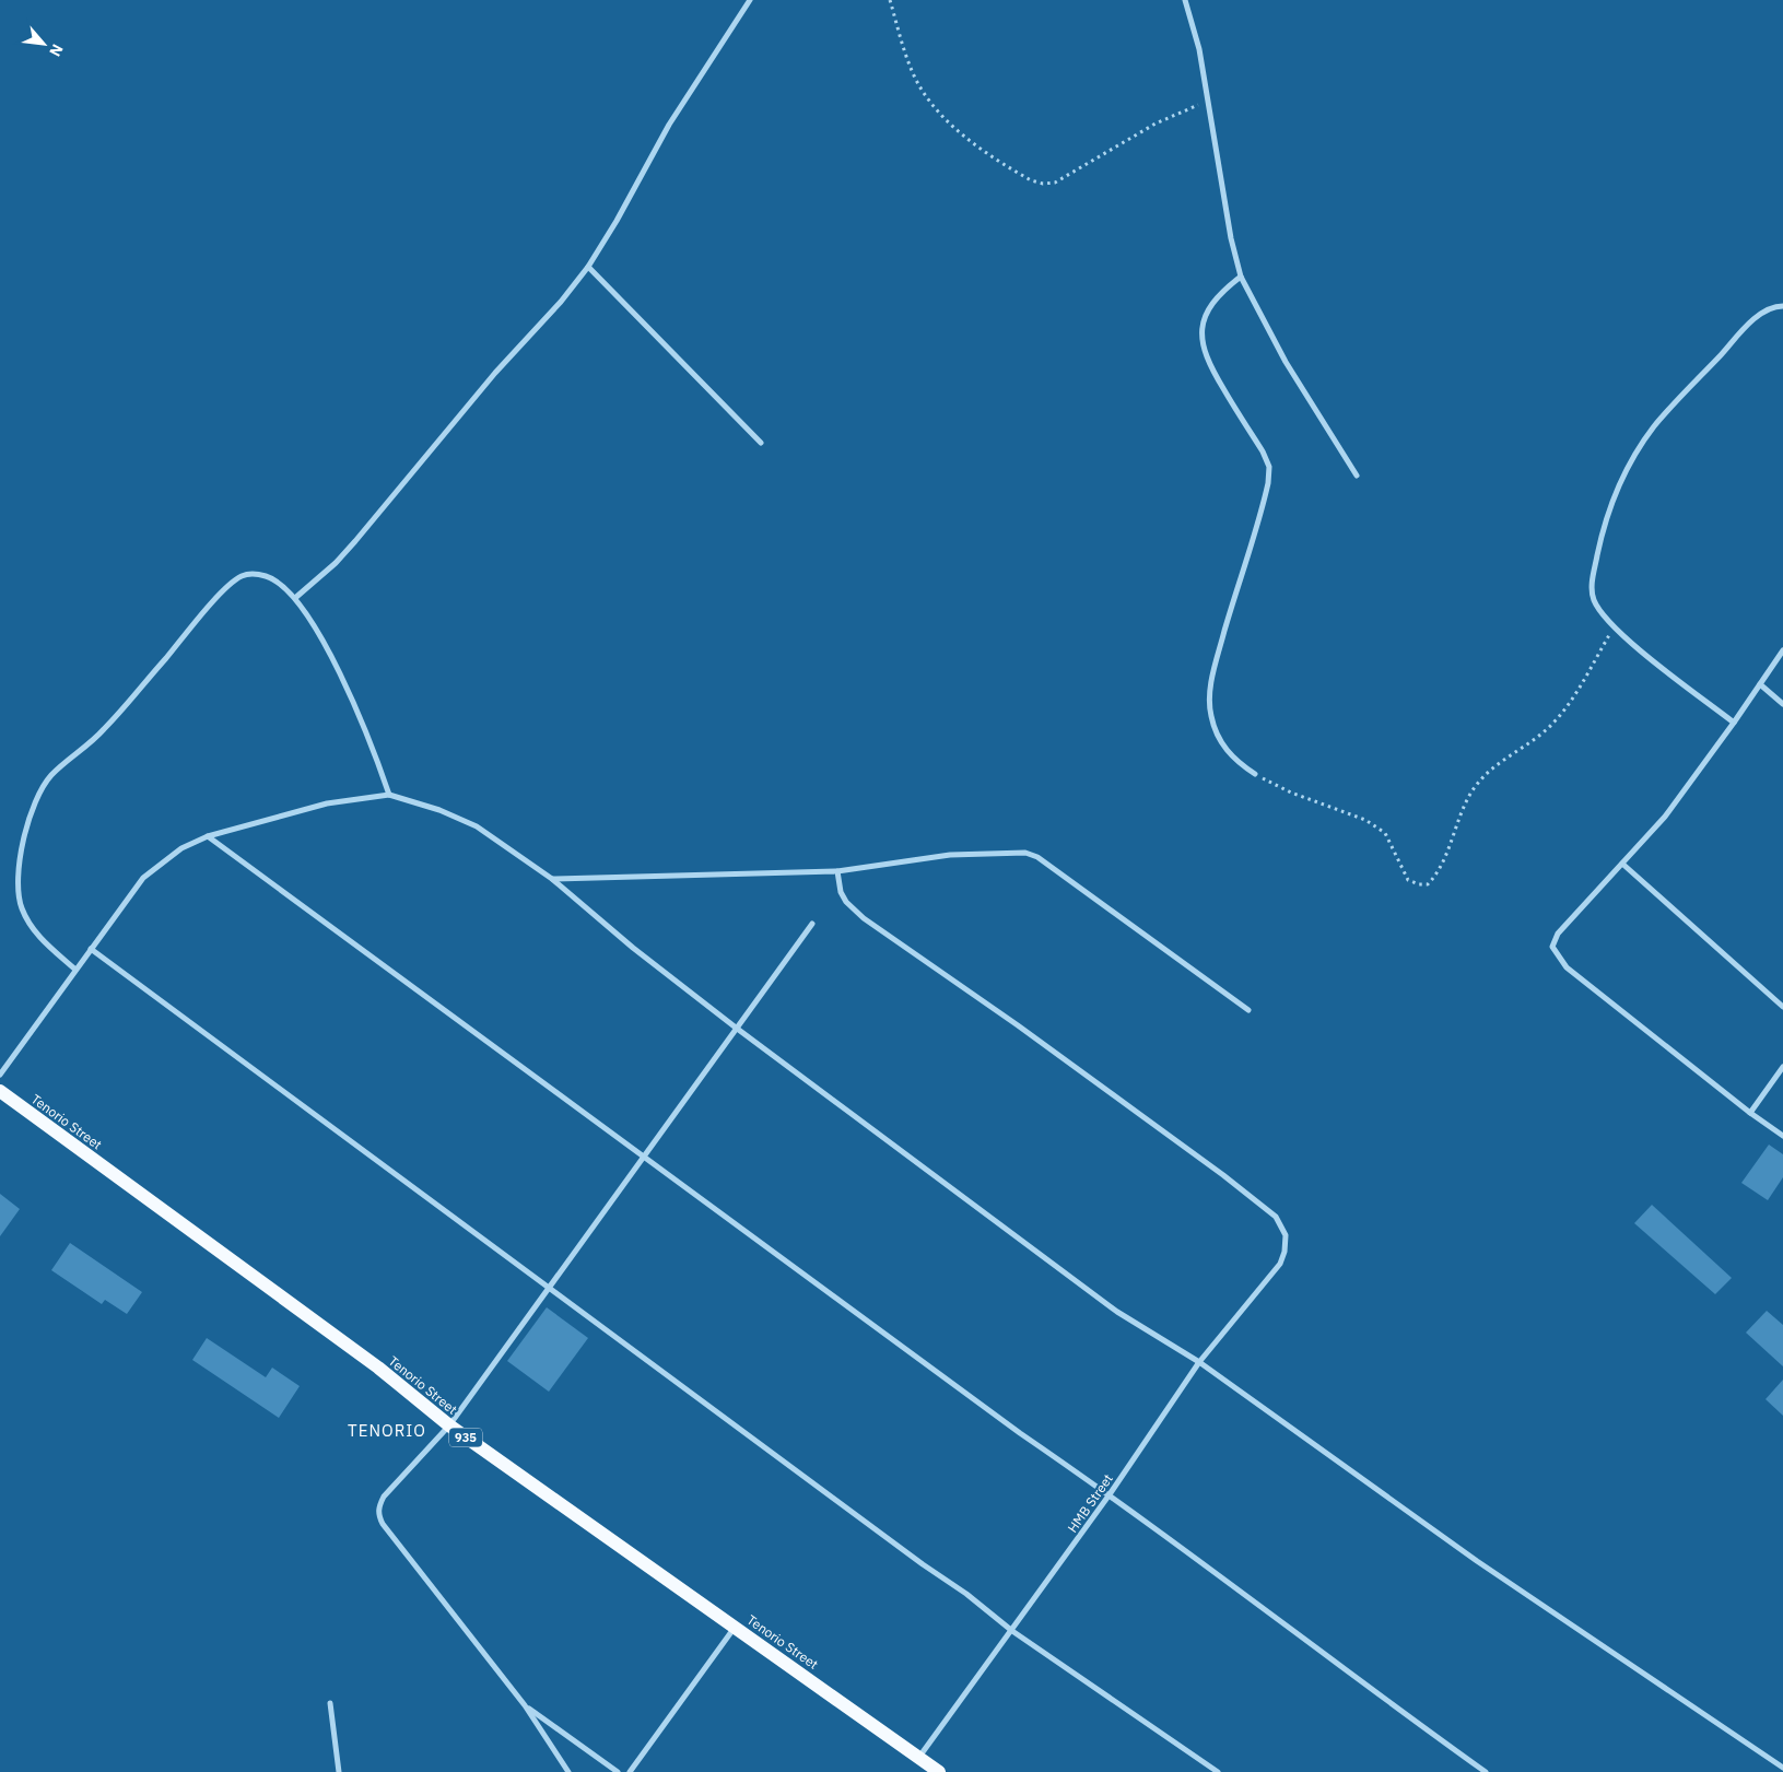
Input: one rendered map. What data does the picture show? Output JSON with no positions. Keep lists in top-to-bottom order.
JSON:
{
  "streets": {
    "main road": ["Tenorio Street", "935"],
    "street": ["HMB Street"]
  },
  "crossings": [
    ["Tenorio Street", "HMB Street"]
  ],
  "districts": ["TENORIO"],
  "north": "bottom right"
}
